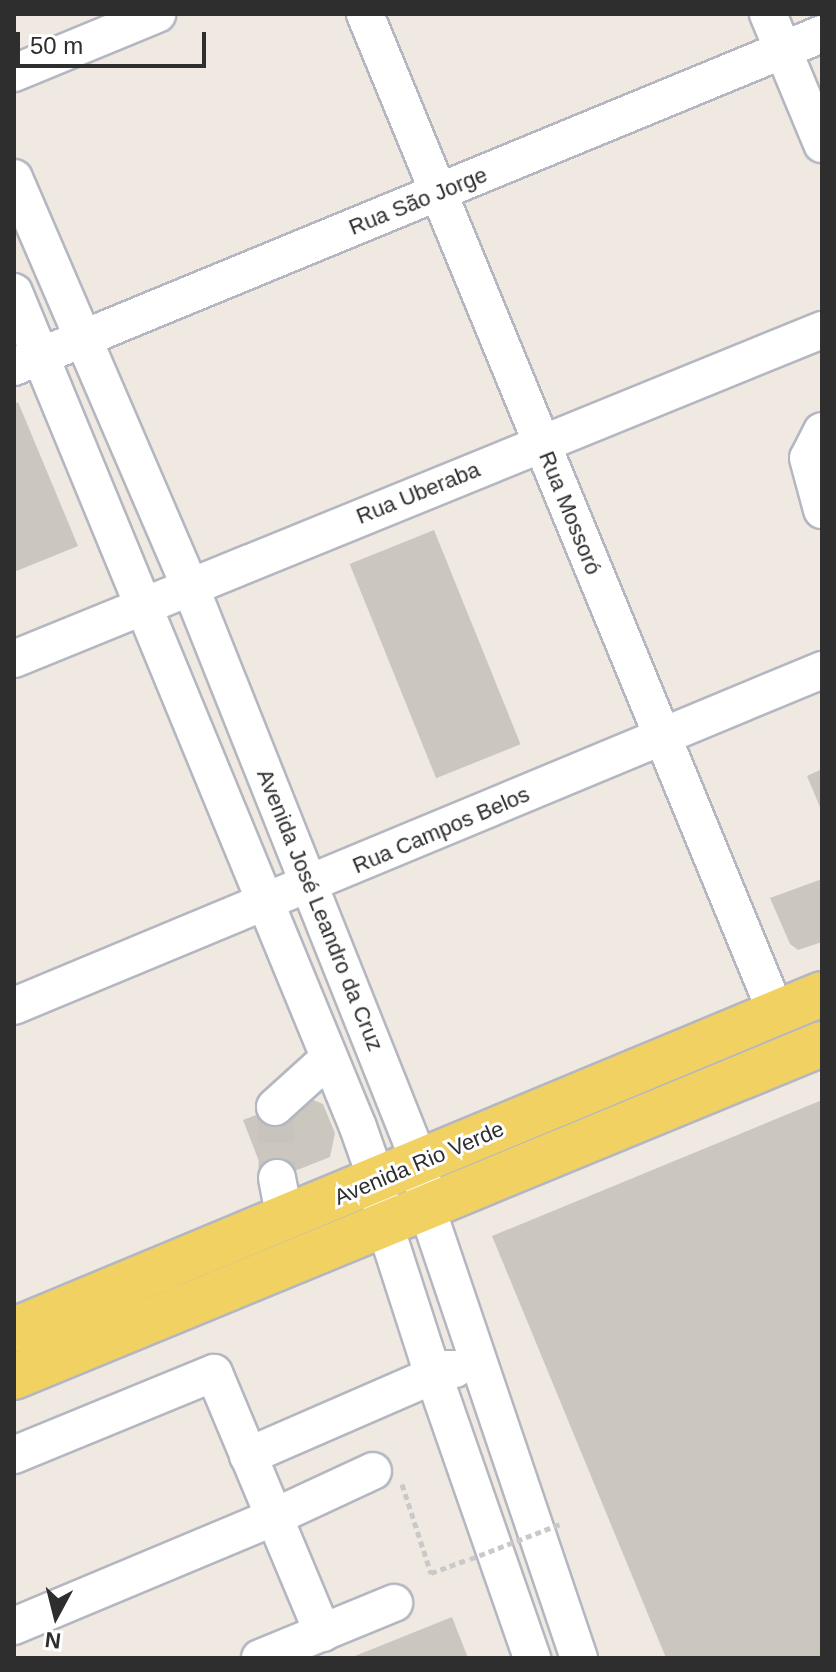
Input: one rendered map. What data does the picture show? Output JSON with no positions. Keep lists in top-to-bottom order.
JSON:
{
  "streets": {
    "main road": ["Avenida Rio Verde"],
    "street": [
      "Rua São Jorge",
      "Rua Uberaba",
      "Rua Mossoró",
      "Rua Campos Belos",
      "Avenida José Leandro da Cruz"
    ]
  },
  "crossings": [
    ["Rua São Jorge", "Rua Mossoró"],
    ["Rua São Jorge", "Avenida José Leandro da Cruz"],
    ["Rua Uberaba", "Rua Mossoró"],
    ["Rua Uberaba", "Avenida José Leandro da Cruz"],
    ["Rua Mossoró", "Rua Campos Belos"],
    ["Rua Mossoró", "Avenida Rio Verde"],
    ["Rua Campos Belos", "Avenida José Leandro da Cruz"],
    ["Avenida José Leandro da Cruz", "Avenida Rio Verde"]
  ],
  "scale_bar": "50 m",
  "north": "bottom"
}
